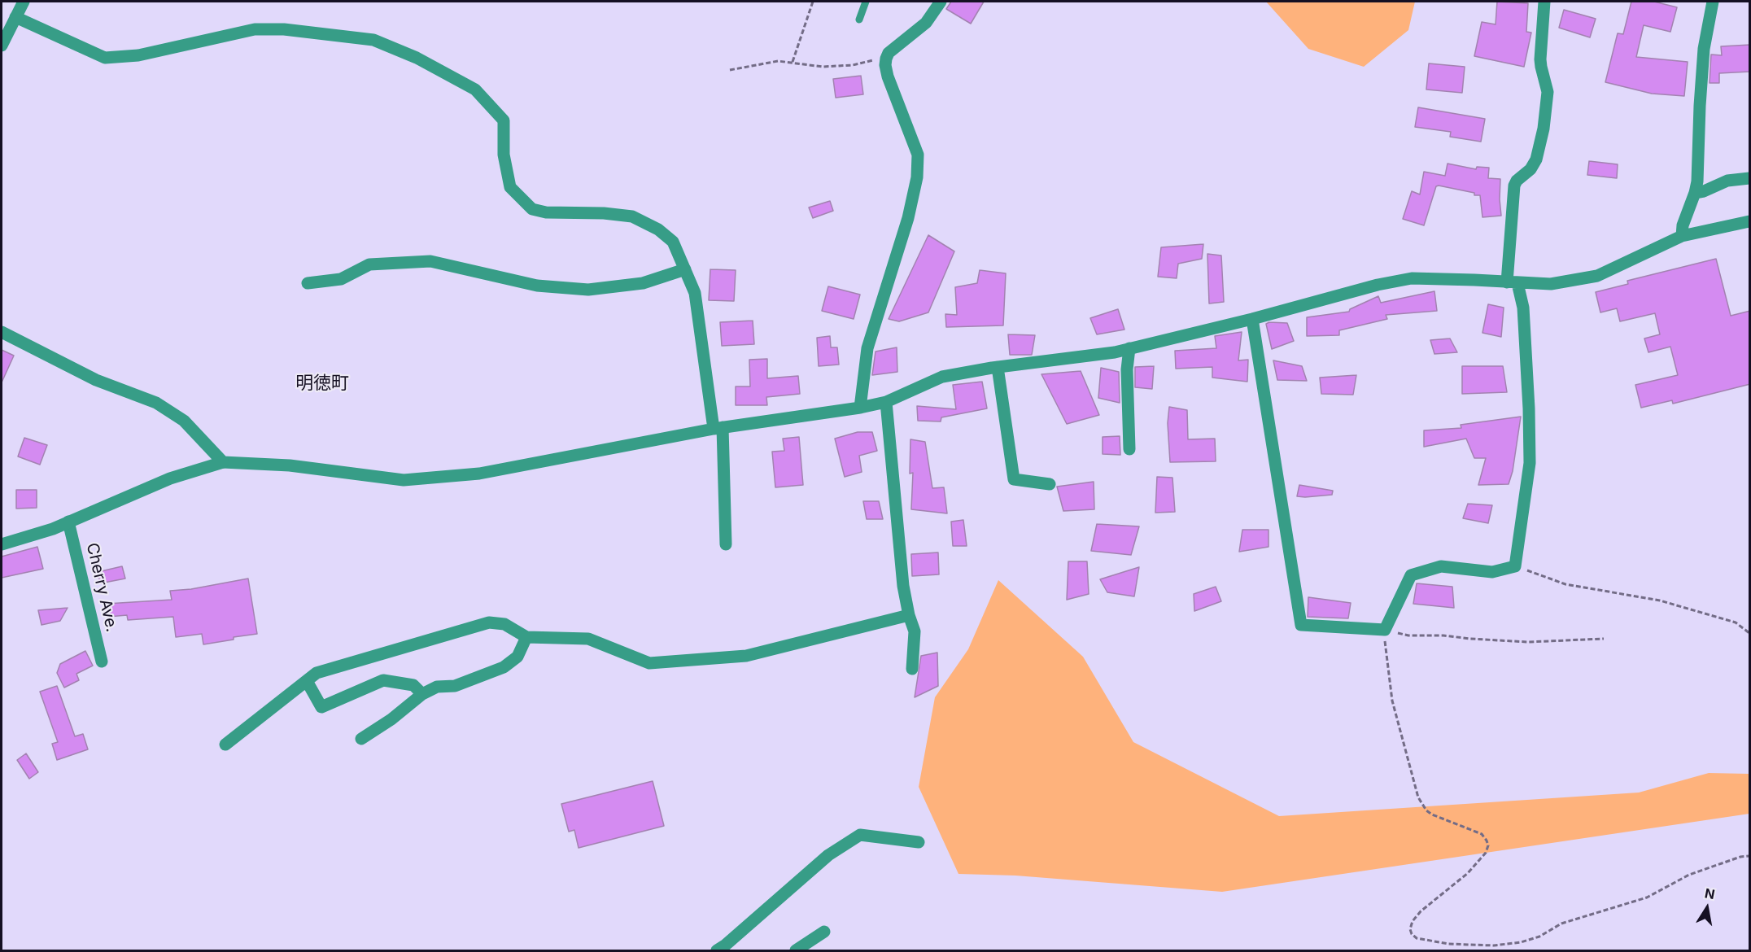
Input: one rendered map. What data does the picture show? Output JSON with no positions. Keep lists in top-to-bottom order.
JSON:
{
  "streets": {
    "street": ["Cherry Ave."]
  },
  "districts": ["明徳町"],
  "north": "top"
}
